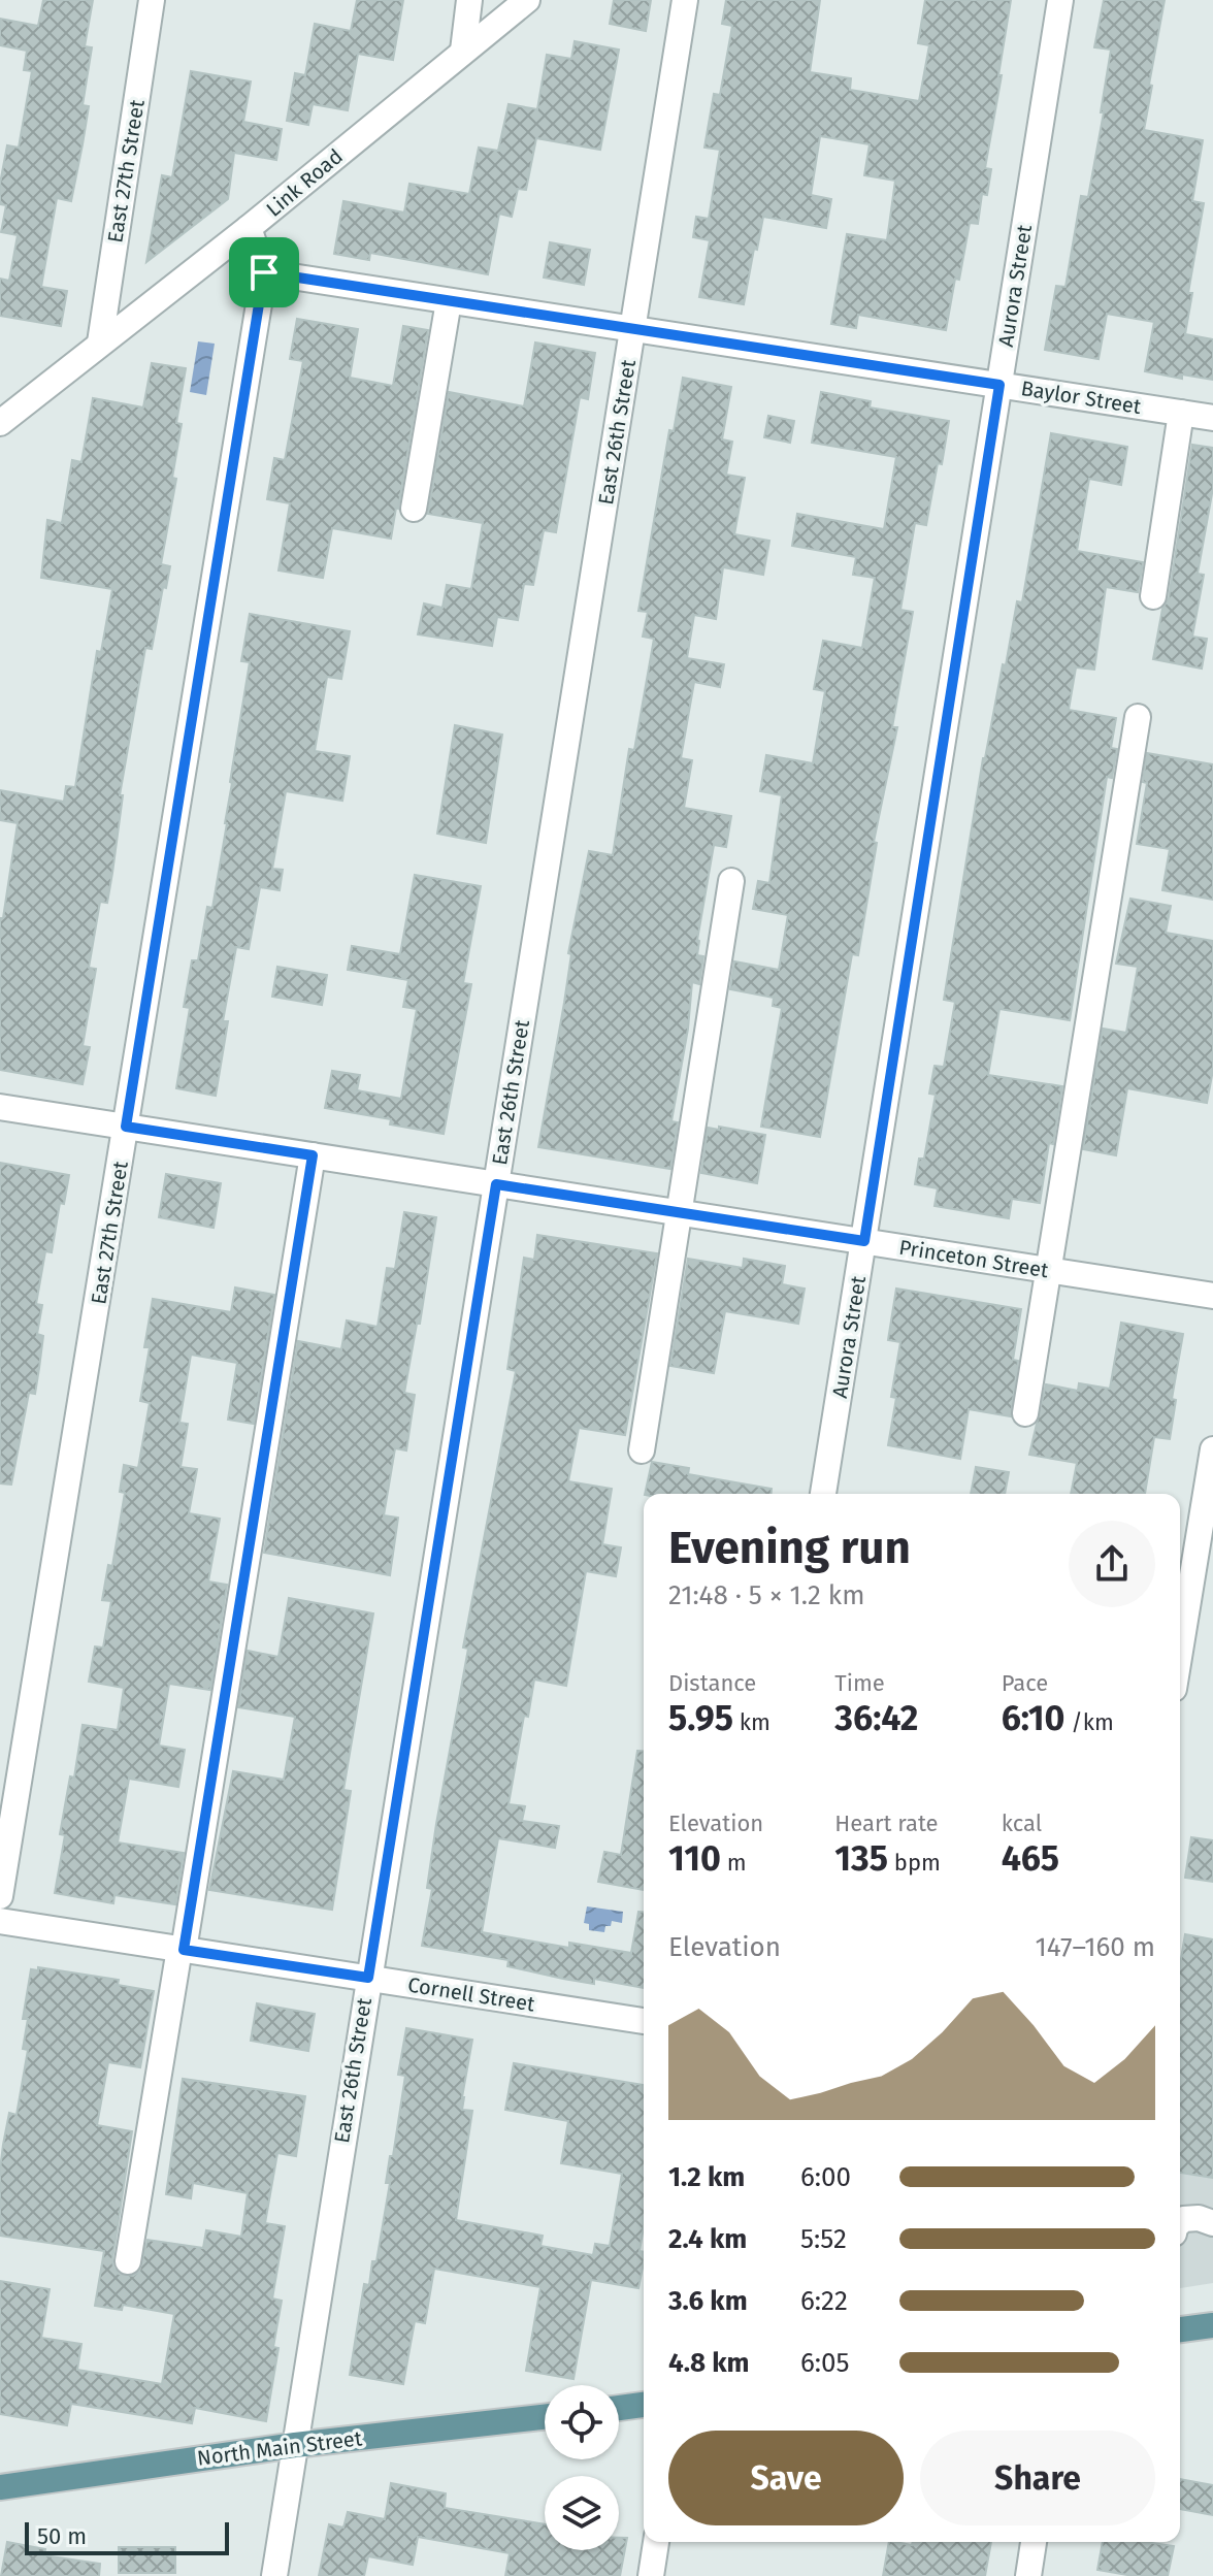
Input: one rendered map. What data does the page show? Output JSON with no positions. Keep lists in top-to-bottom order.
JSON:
{
  "streets": {
    "main road": ["North Main Street"],
    "street": [
      "East 27th Street",
      "Link Road",
      "Aurora Street",
      "Baylor Street",
      "East 26th Street",
      "Princeton Street",
      "Cornell Street"
    ]
  },
  "crossings": [
    ["East 27th Street", "Link Road"],
    ["East 27th Street", "Baylor Street"],
    ["East 27th Street", "Princeton Street"],
    ["Aurora Street", "Baylor Street"],
    ["Aurora Street", "Princeton Street"],
    ["Baylor Street", "East 26th Street"],
    ["East 26th Street", "Princeton Street"],
    ["East 26th Street", "Cornell Street"],
    ["East 26th Street", "North Main Street"]
  ],
  "scale_bar": "50 m",
  "page": {
    "heading": ["Evening run", "21:48 · 5 × 1.2 km"],
    "stats": [
      ["Distance", "5.95 km"],
      ["Time", "36:42"],
      ["Pace", "6:10 /km"],
      ["Elevation", "110 m"],
      ["Heart rate", "135 bpm"],
      ["kcal", "465"]
    ],
    "chart": ["Elevation", "147–160 m"],
    "list": [
      {
        "name": "1.2 km",
        "note": "6:00"
      },
      {
        "name": "2.4 km",
        "note": "5:52"
      },
      {
        "name": "3.6 km",
        "note": "6:22"
      },
      {
        "name": "4.8 km",
        "note": "6:05"
      }
    ],
    "buttons": ["Save", "Share"],
    "scale": "50 m"
  }
}
